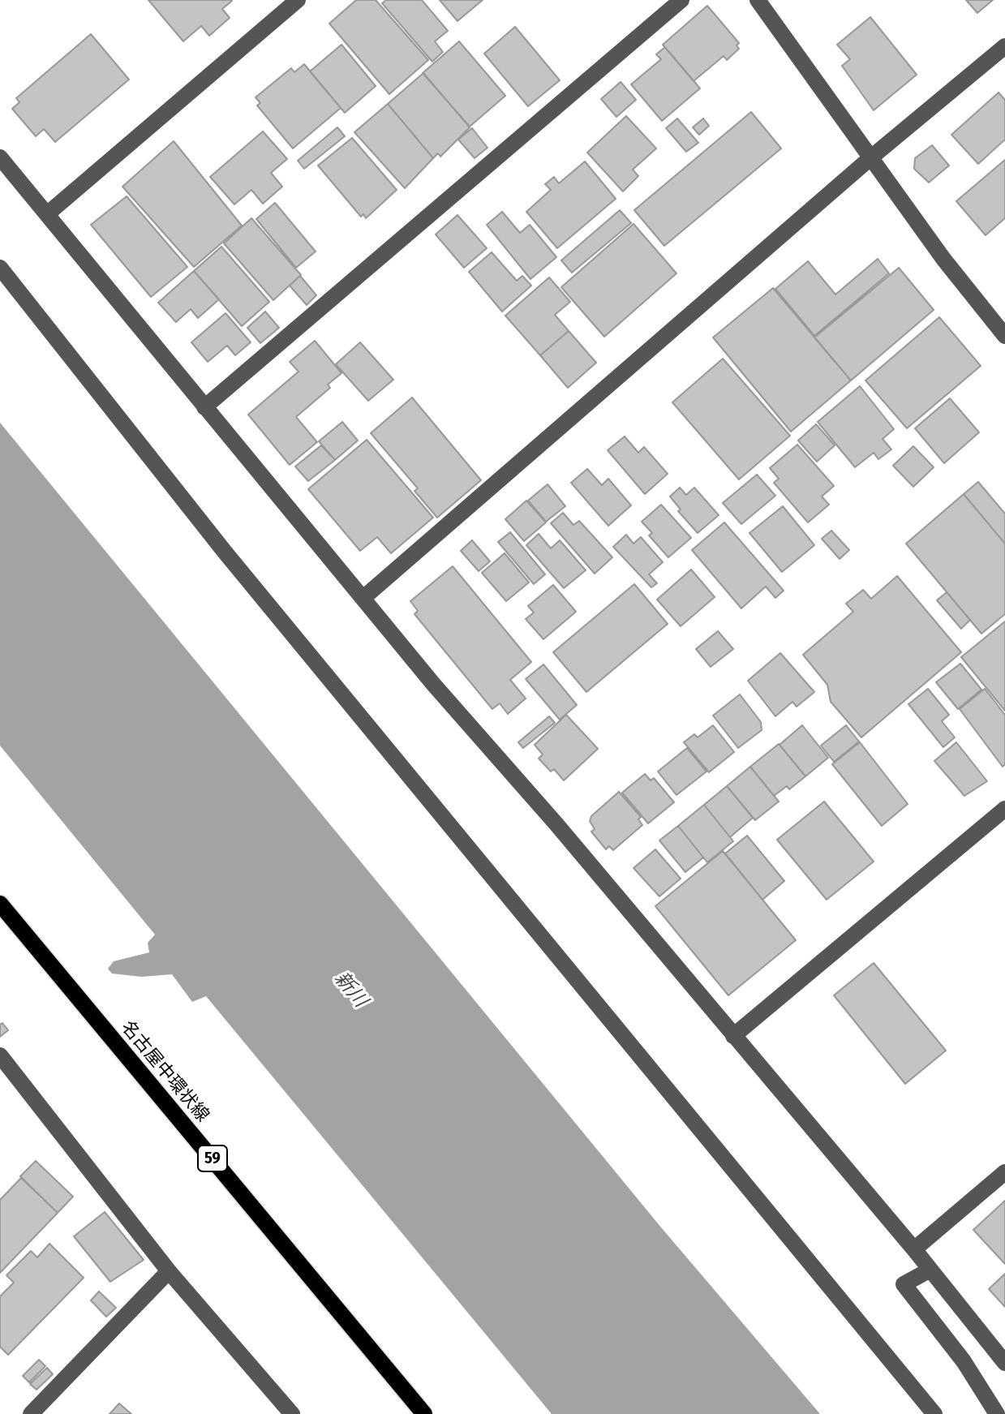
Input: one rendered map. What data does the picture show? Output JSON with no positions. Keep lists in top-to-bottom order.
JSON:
{
  "streets": {
    "main road": ["名古屋中環状線", "59"]
  },
  "water": ["新川"]
}
